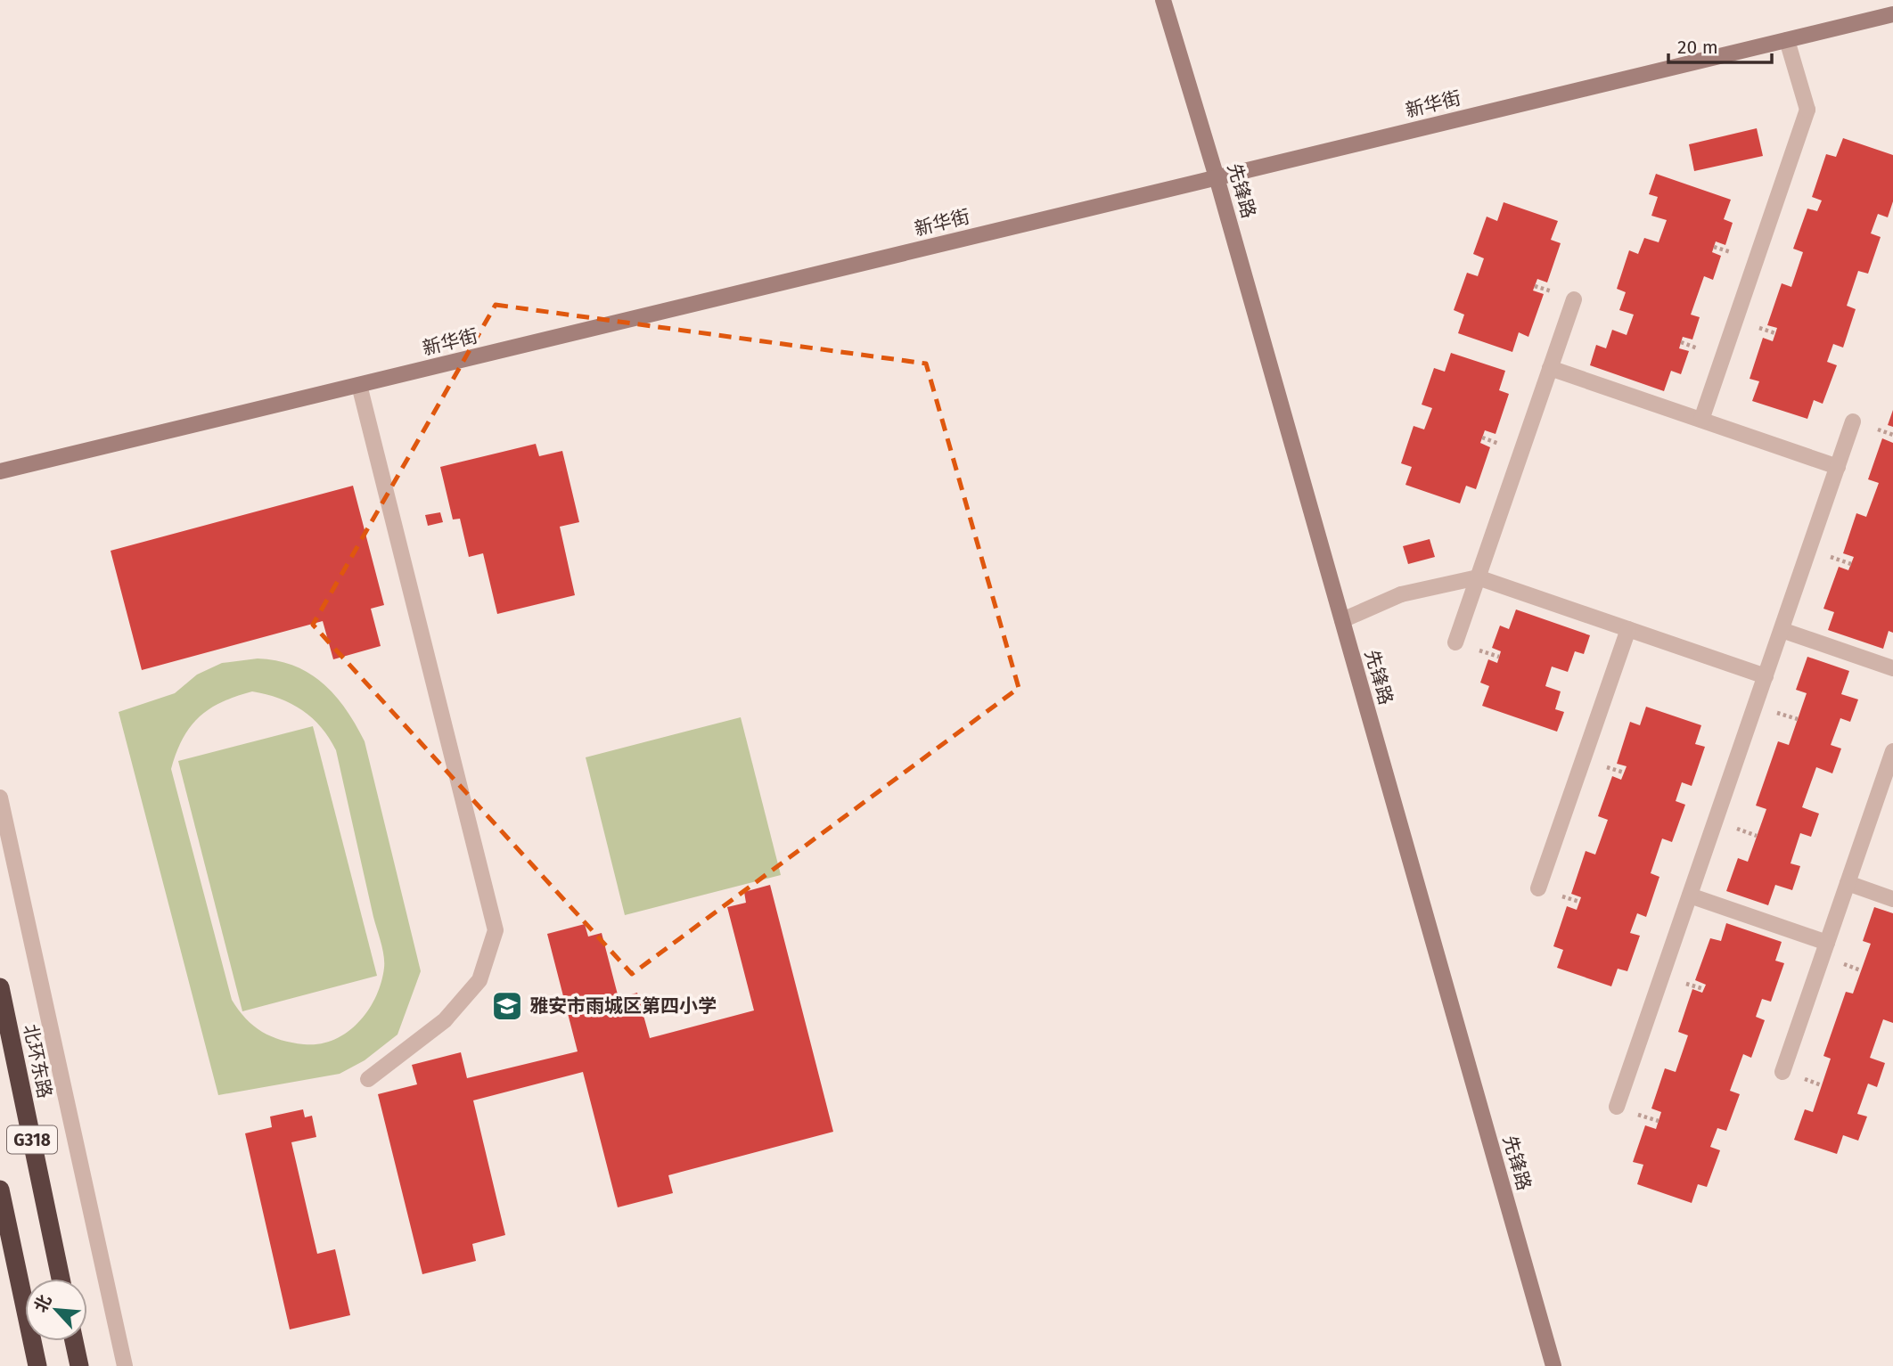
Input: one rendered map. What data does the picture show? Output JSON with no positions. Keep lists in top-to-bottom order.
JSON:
{
  "streets": {
    "highway": ["北环东路", "G318"],
    "street": ["新华街", "先锋路"]
  },
  "crossings": [
    ["新华街", "先锋路"]
  ],
  "places": {
    "school or university": ["雅安市雨城区第四小学"]
  },
  "scale_bar": "20 m",
  "north": "top left"
}
